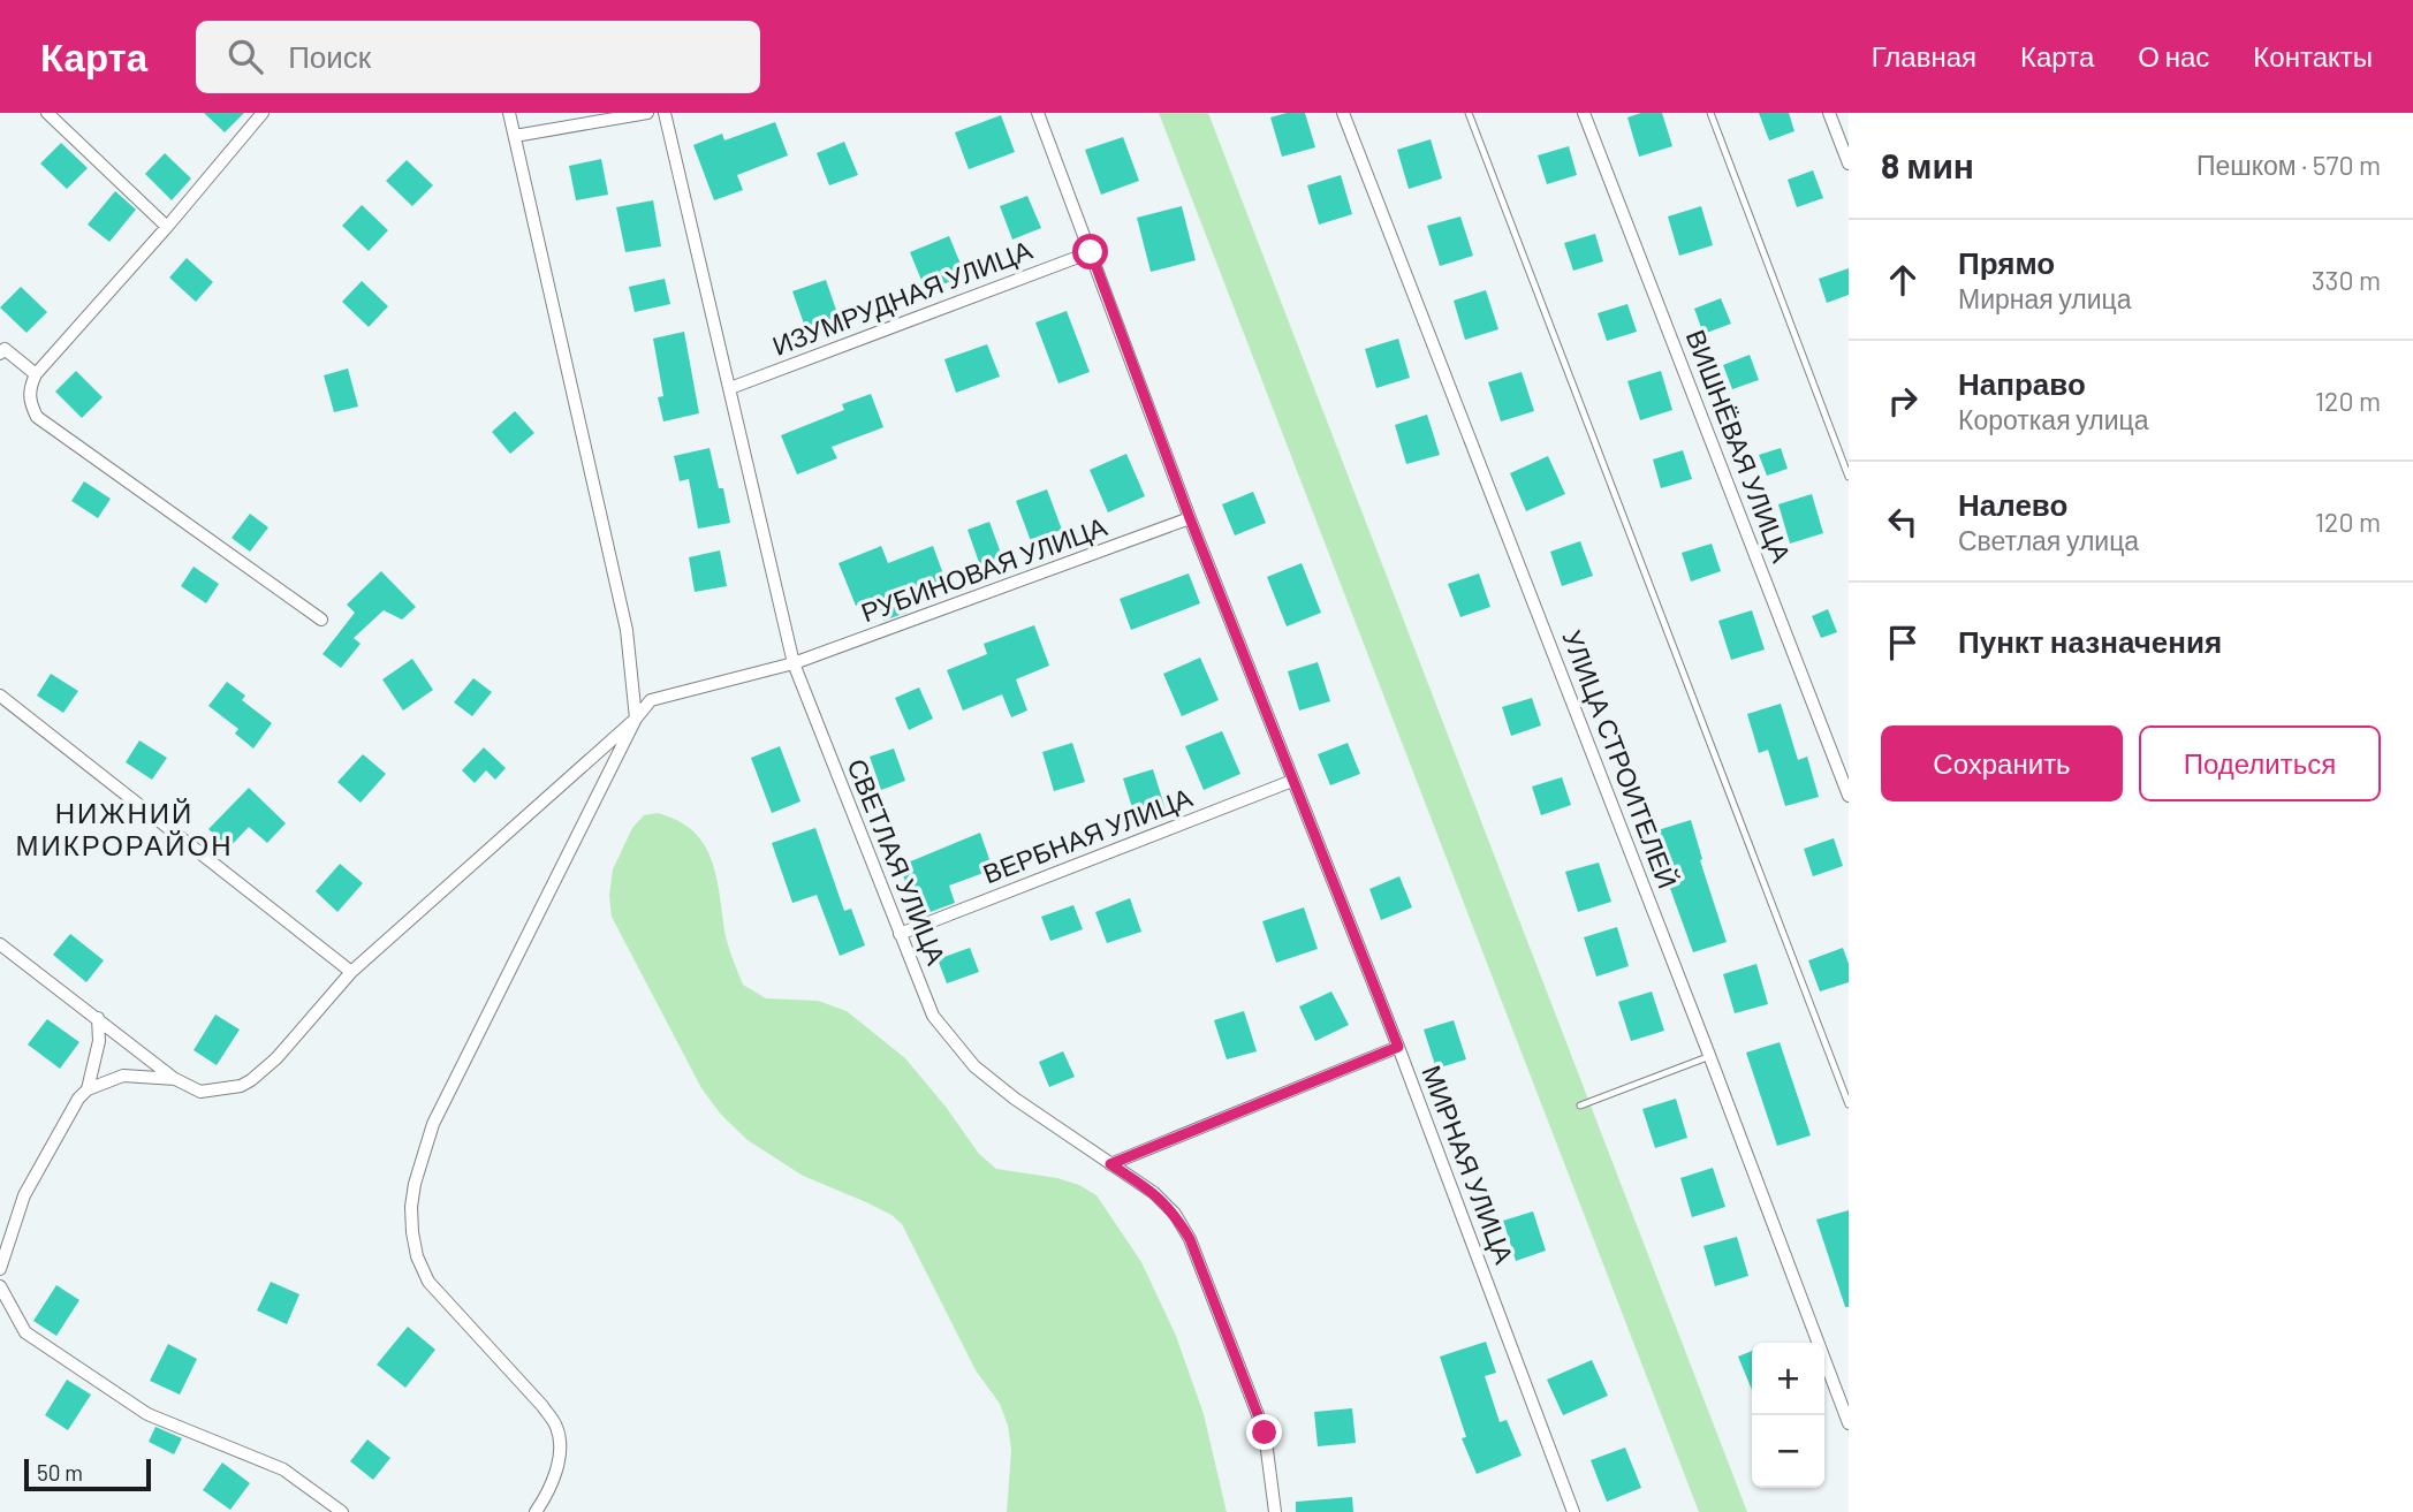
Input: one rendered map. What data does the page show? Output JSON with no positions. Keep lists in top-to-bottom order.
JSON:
{
  "streets": {
    "street": [
      "ИЗУМРУДНАЯ УЛИЦА",
      "ВИШНЁВАЯ УЛИЦА",
      "РУБИНОВАЯ УЛИЦА",
      "УЛИЦА СТРОИТЕЛЕЙ",
      "ВЕРБНАЯ УЛИЦА",
      "СВЕТЛАЯ УЛИЦА",
      "МИРНАЯ УЛИЦА"
    ]
  },
  "crossings": [
    ["ИЗУМРУДНАЯ УЛИЦА", "СВЕТЛАЯ УЛИЦА"],
    ["ИЗУМРУДНАЯ УЛИЦА", "МИРНАЯ УЛИЦА"],
    ["РУБИНОВАЯ УЛИЦА", "СВЕТЛАЯ УЛИЦА"],
    ["РУБИНОВАЯ УЛИЦА", "МИРНАЯ УЛИЦА"],
    ["ВЕРБНАЯ УЛИЦА", "СВЕТЛАЯ УЛИЦА"],
    ["ВЕРБНАЯ УЛИЦА", "МИРНАЯ УЛИЦА"]
  ],
  "districts": ["НИЖНИЙ МИКРОРАЙОН"],
  "scale_bar": "50 m",
  "page": {
    "header": "Карта",
    "search": "Поиск",
    "nav": [
      "Главная",
      "Карта",
      "О нас",
      "Контакты"
    ],
    "heading": ["8 мин", "Пешком · 570 m"],
    "list": [
      ["Прямо", "Мирная улица", "330 m"],
      ["Направо", "Короткая улица", "120 m"],
      ["Налево", "Светлая улица", "120 m"],
      "Пункт назначения"
    ],
    "buttons": ["Сохранить", "Поделиться"],
    "map_buttons": ["+", "−"],
    "scale": "50 m"
  }
}
